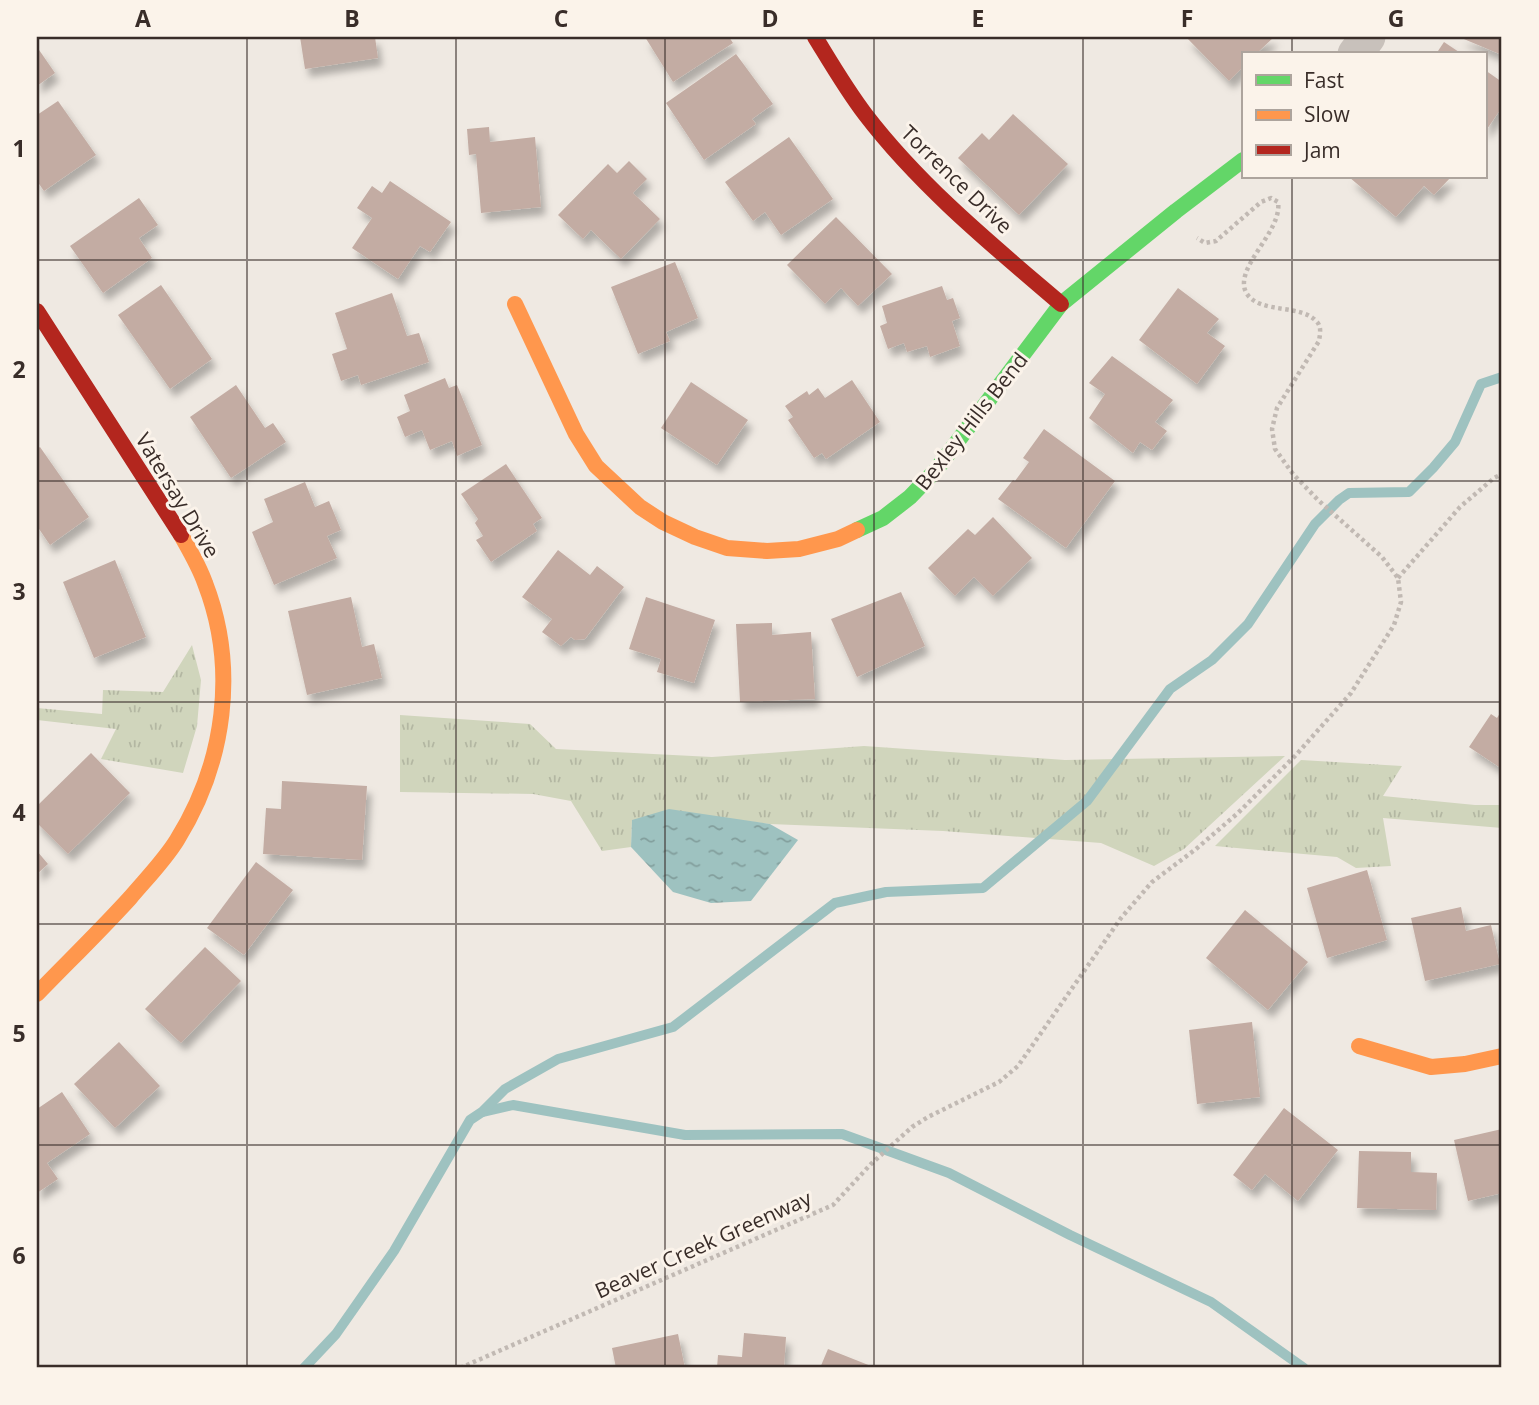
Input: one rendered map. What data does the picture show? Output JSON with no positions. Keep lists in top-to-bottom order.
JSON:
{
  "streets": {
    "street": ["Torrence Drive", "Bexley Hills Bend", "Vatersay Drive"],
    "path": ["Beaver Creek Greenway"]
  },
  "crossings": [
    ["Torrence Drive", "Bexley Hills Bend"]
  ],
  "legend": ["Fast", "Slow", "Jam"],
  "grid": {
    "columns": [
      "A",
      "B",
      "C",
      "D",
      "E",
      "F",
      "G"
    ],
    "rows": [
      "1",
      "2",
      "3",
      "4",
      "5",
      "6"
    ]
  }
}
